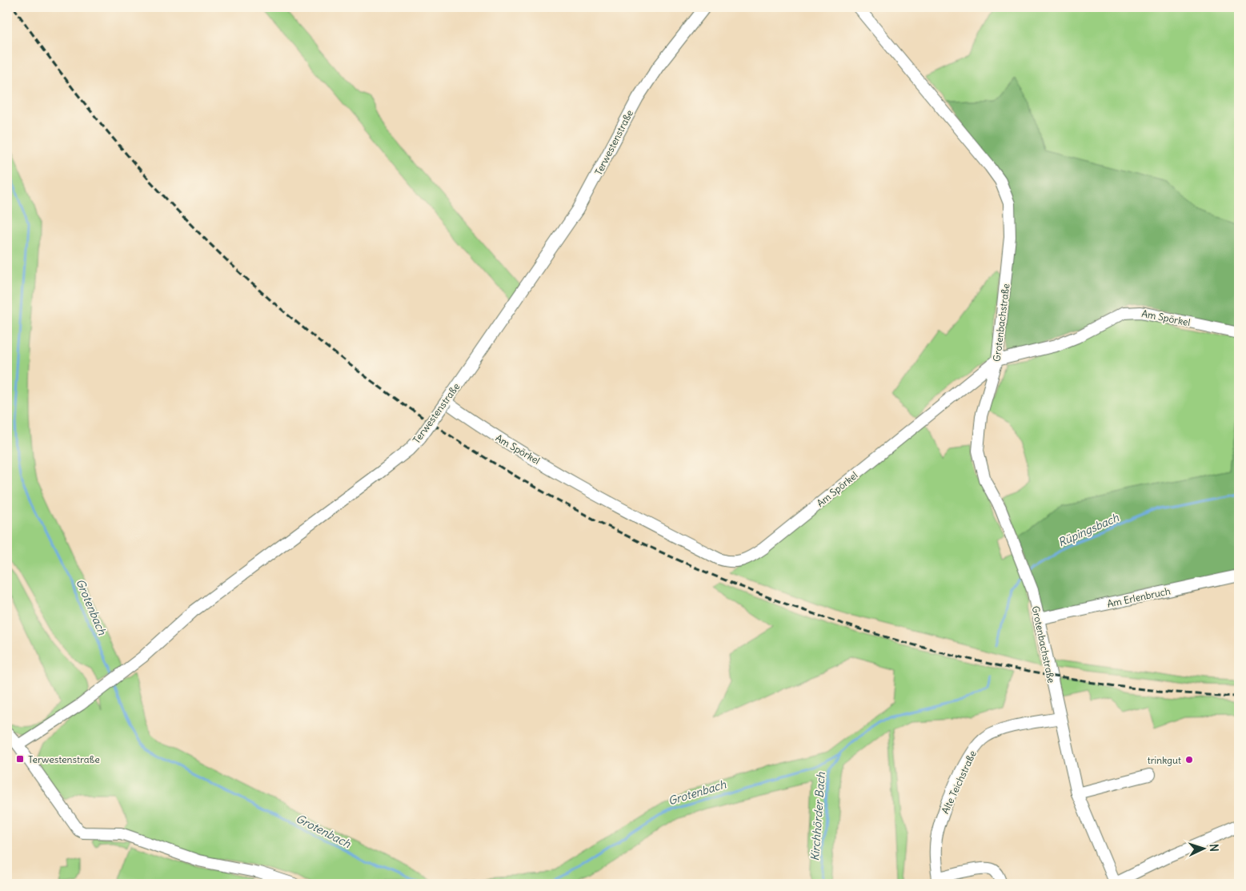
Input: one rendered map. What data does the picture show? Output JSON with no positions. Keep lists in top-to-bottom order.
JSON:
{
  "streets": {
    "street": [
      "Terwestenstraße",
      "Am Spörkel",
      "Grotenbachstraße",
      "Am Erlenbruch",
      "Alte Teichstraße"
    ]
  },
  "crossings": [
    ["Terwestenstraße", "Am Spörkel"],
    ["Am Spörkel", "Grotenbachstraße"],
    ["Grotenbachstraße", "Am Erlenbruch"],
    ["Grotenbachstraße", "Alte Teichstraße"]
  ],
  "water": ["Rüpingsbach", "Grotenbach", "Kirchhörder Bach"],
  "places": {
    "transit": ["Terwestenstraße"],
    "other": ["trinkgut"]
  },
  "north": "right"
}
